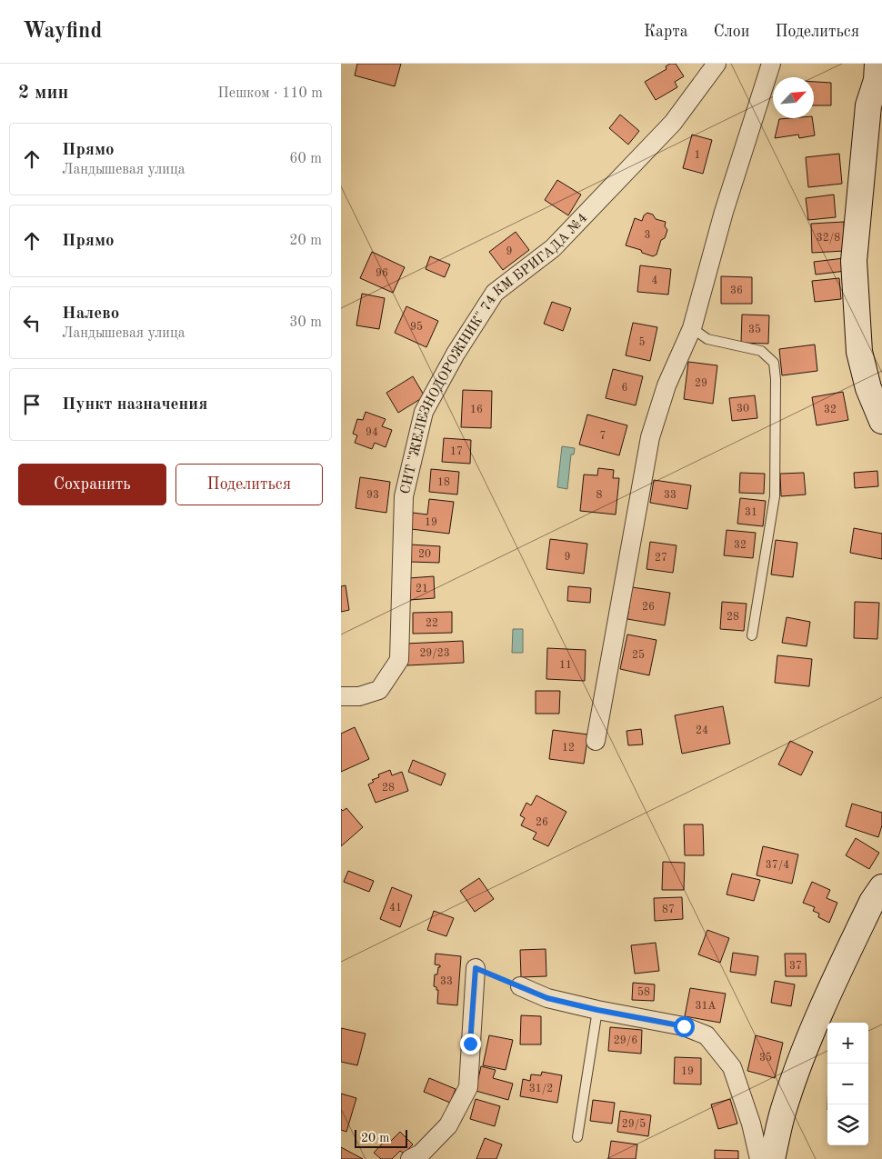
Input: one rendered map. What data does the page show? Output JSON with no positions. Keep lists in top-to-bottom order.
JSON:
{
  "streets": {
    "street": ["СНТ \"ЖЕЛЕЗНОДОРОЖНИК\" 74 КМ БРИГАДА №4"]
  },
  "house_numbers": [
    "1",
    "3",
    "32/8",
    "9",
    "96",
    "4",
    "36",
    "95",
    "35",
    "5",
    "29",
    "6",
    "30",
    "16",
    "32",
    "94",
    "7",
    "17",
    "18",
    "93",
    "8",
    "33",
    "31",
    "19",
    "32",
    "20",
    "9",
    "27",
    "21",
    "26",
    "28",
    "22",
    "29/23",
    "25",
    "11",
    "24",
    "12",
    "28",
    "26",
    "37/4",
    "41",
    "87",
    "37",
    "33",
    "58",
    "31А",
    "29/6",
    "35",
    "19",
    "31/2",
    "29/5"
  ],
  "scale_bar": "20 m",
  "north": "top right",
  "page": {
    "header": "Wayfind",
    "nav": ["Карта", "Слои", "Поделиться"],
    "heading": ["2 мин", "Пешком · 110 m"],
    "list": [
      ["Прямо", "Ландышевая улица", "60 m"],
      ["Прямо", "20 m"],
      ["Налево", "Ландышевая улица", "30 m"],
      "Пункт назначения"
    ],
    "buttons": ["Сохранить", "Поделиться"],
    "map_buttons": ["+", "−"],
    "scale": "20 m"
  }
}
